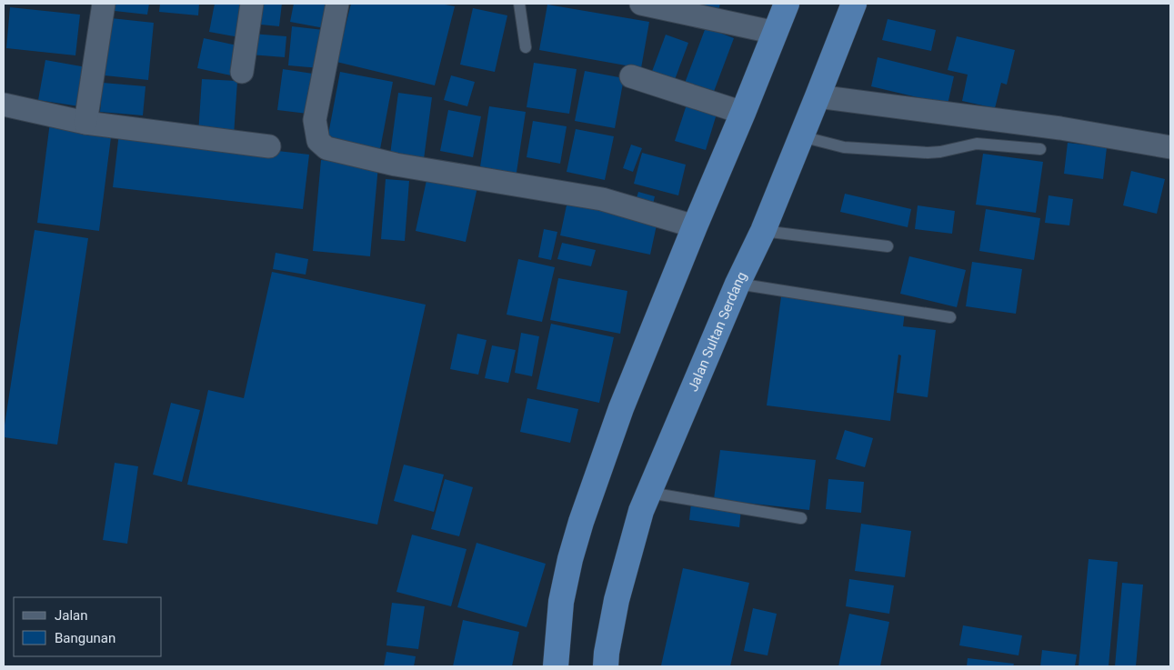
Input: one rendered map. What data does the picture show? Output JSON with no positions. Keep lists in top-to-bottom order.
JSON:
{
  "streets": {
    "highway": ["Jalan Sultan Serdang"]
  },
  "legend": ["Jalan", "Bangunan"]
}
